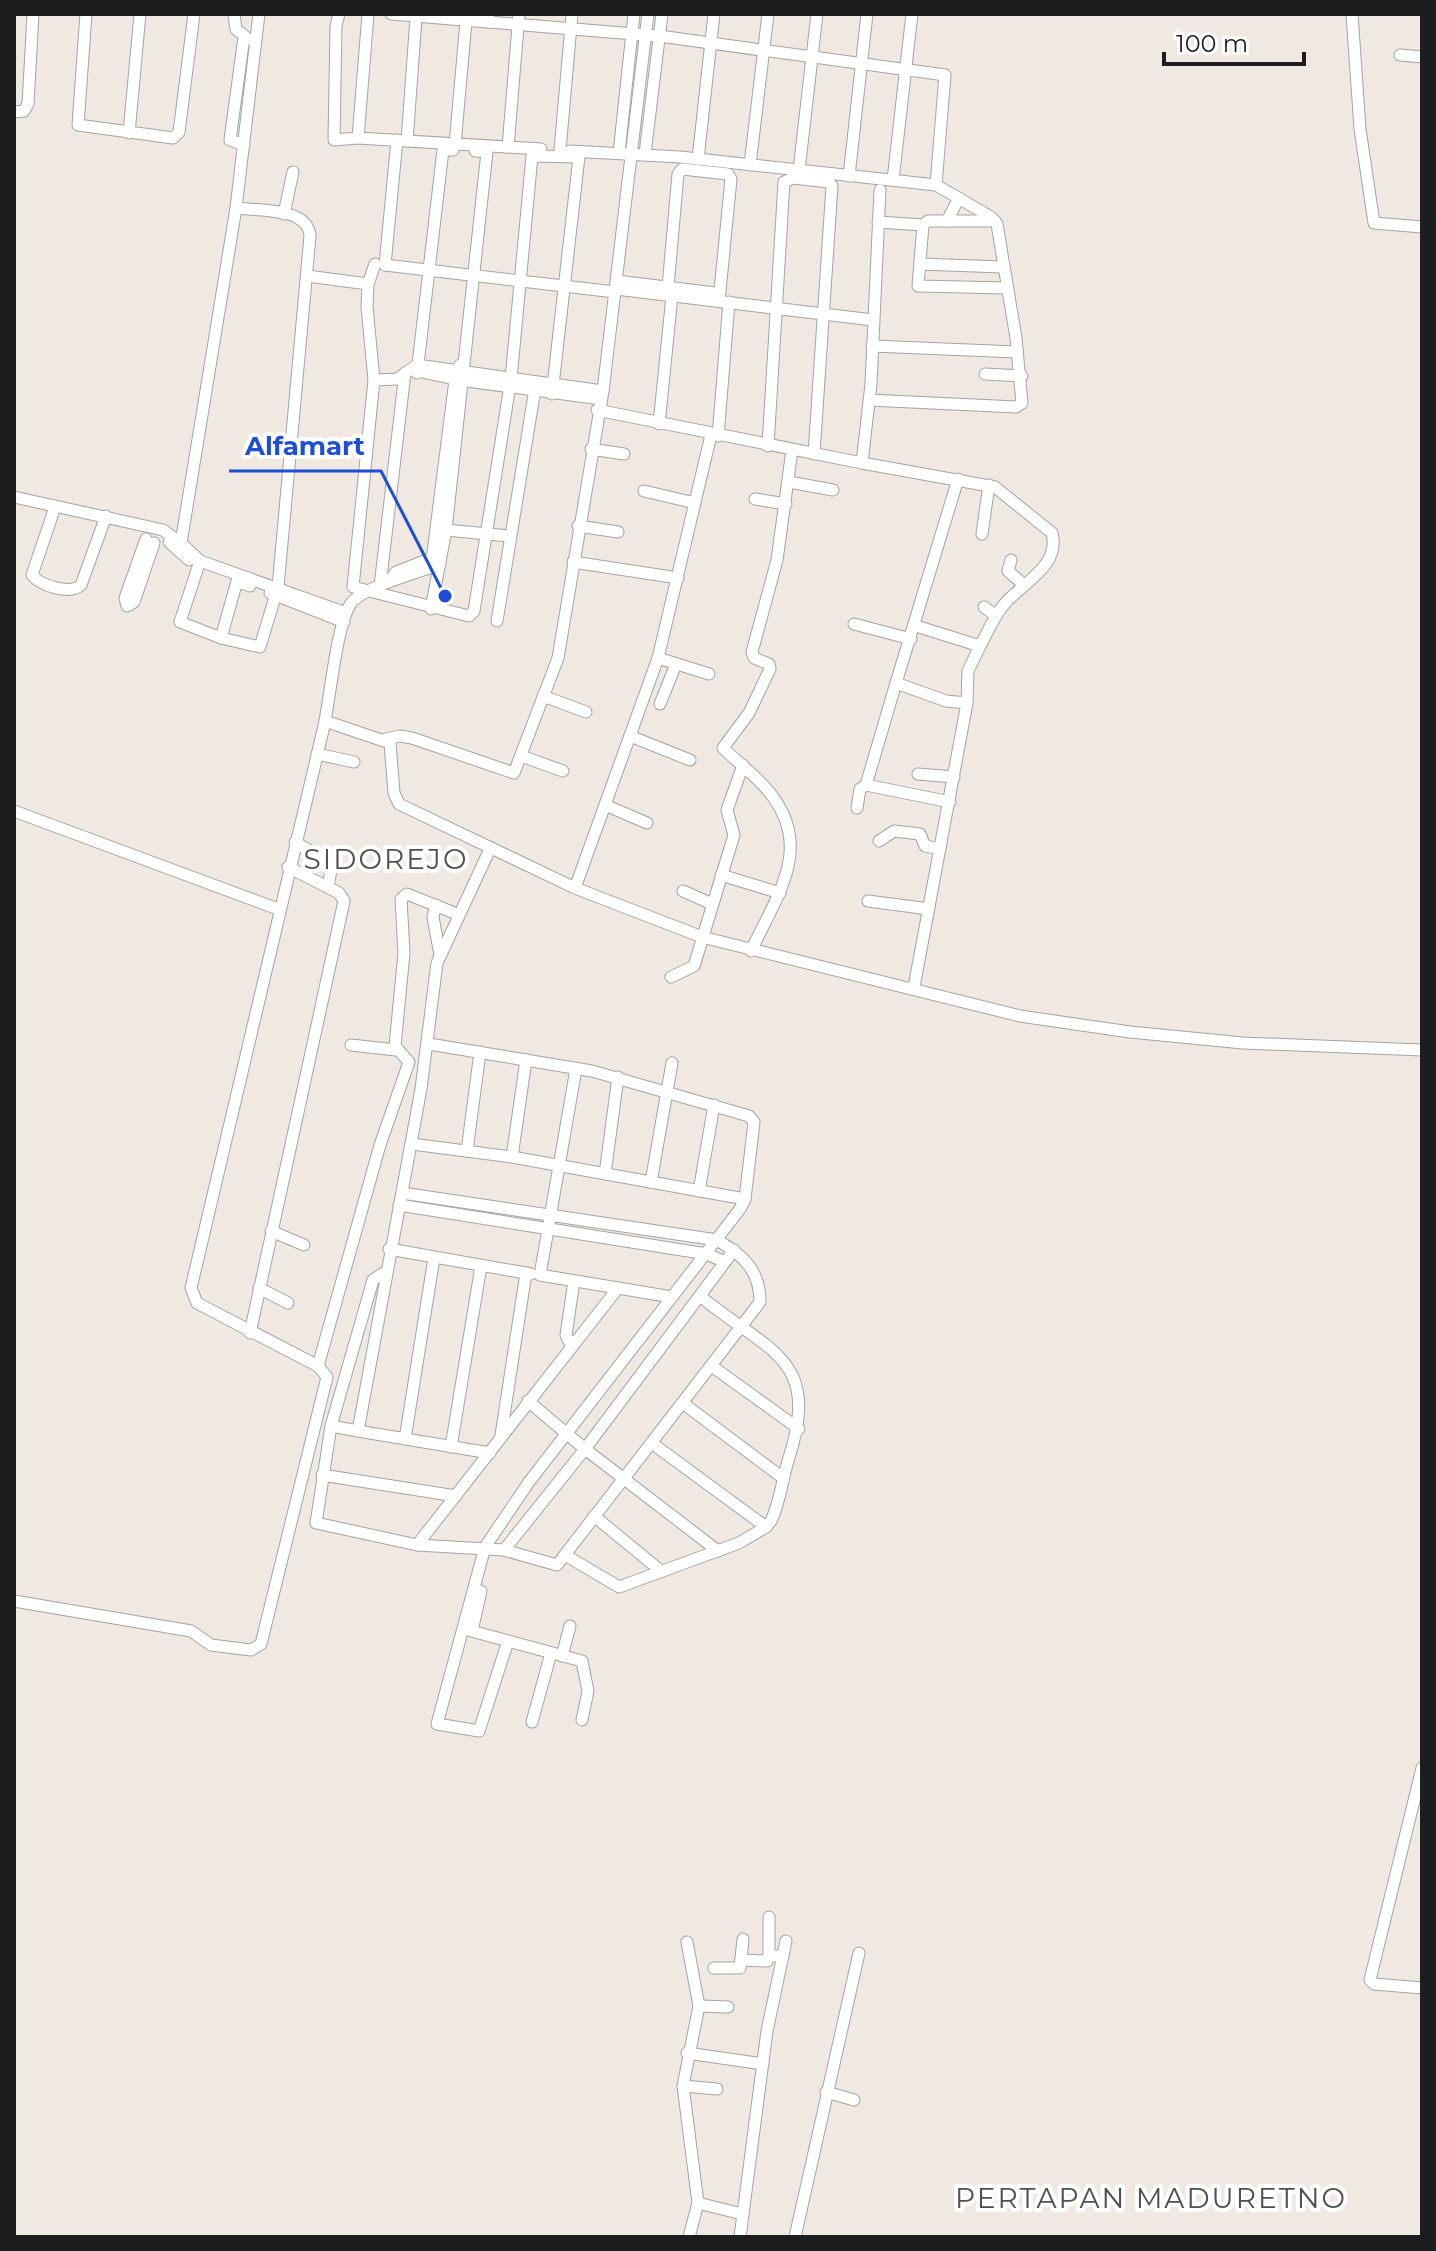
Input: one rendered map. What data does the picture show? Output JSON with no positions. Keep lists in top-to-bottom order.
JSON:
{
  "districts": ["SIDOREJO", "PERTAPAN MADURETNO"],
  "places": ["Alfamart"],
  "scale_bar": "100 m"
}
